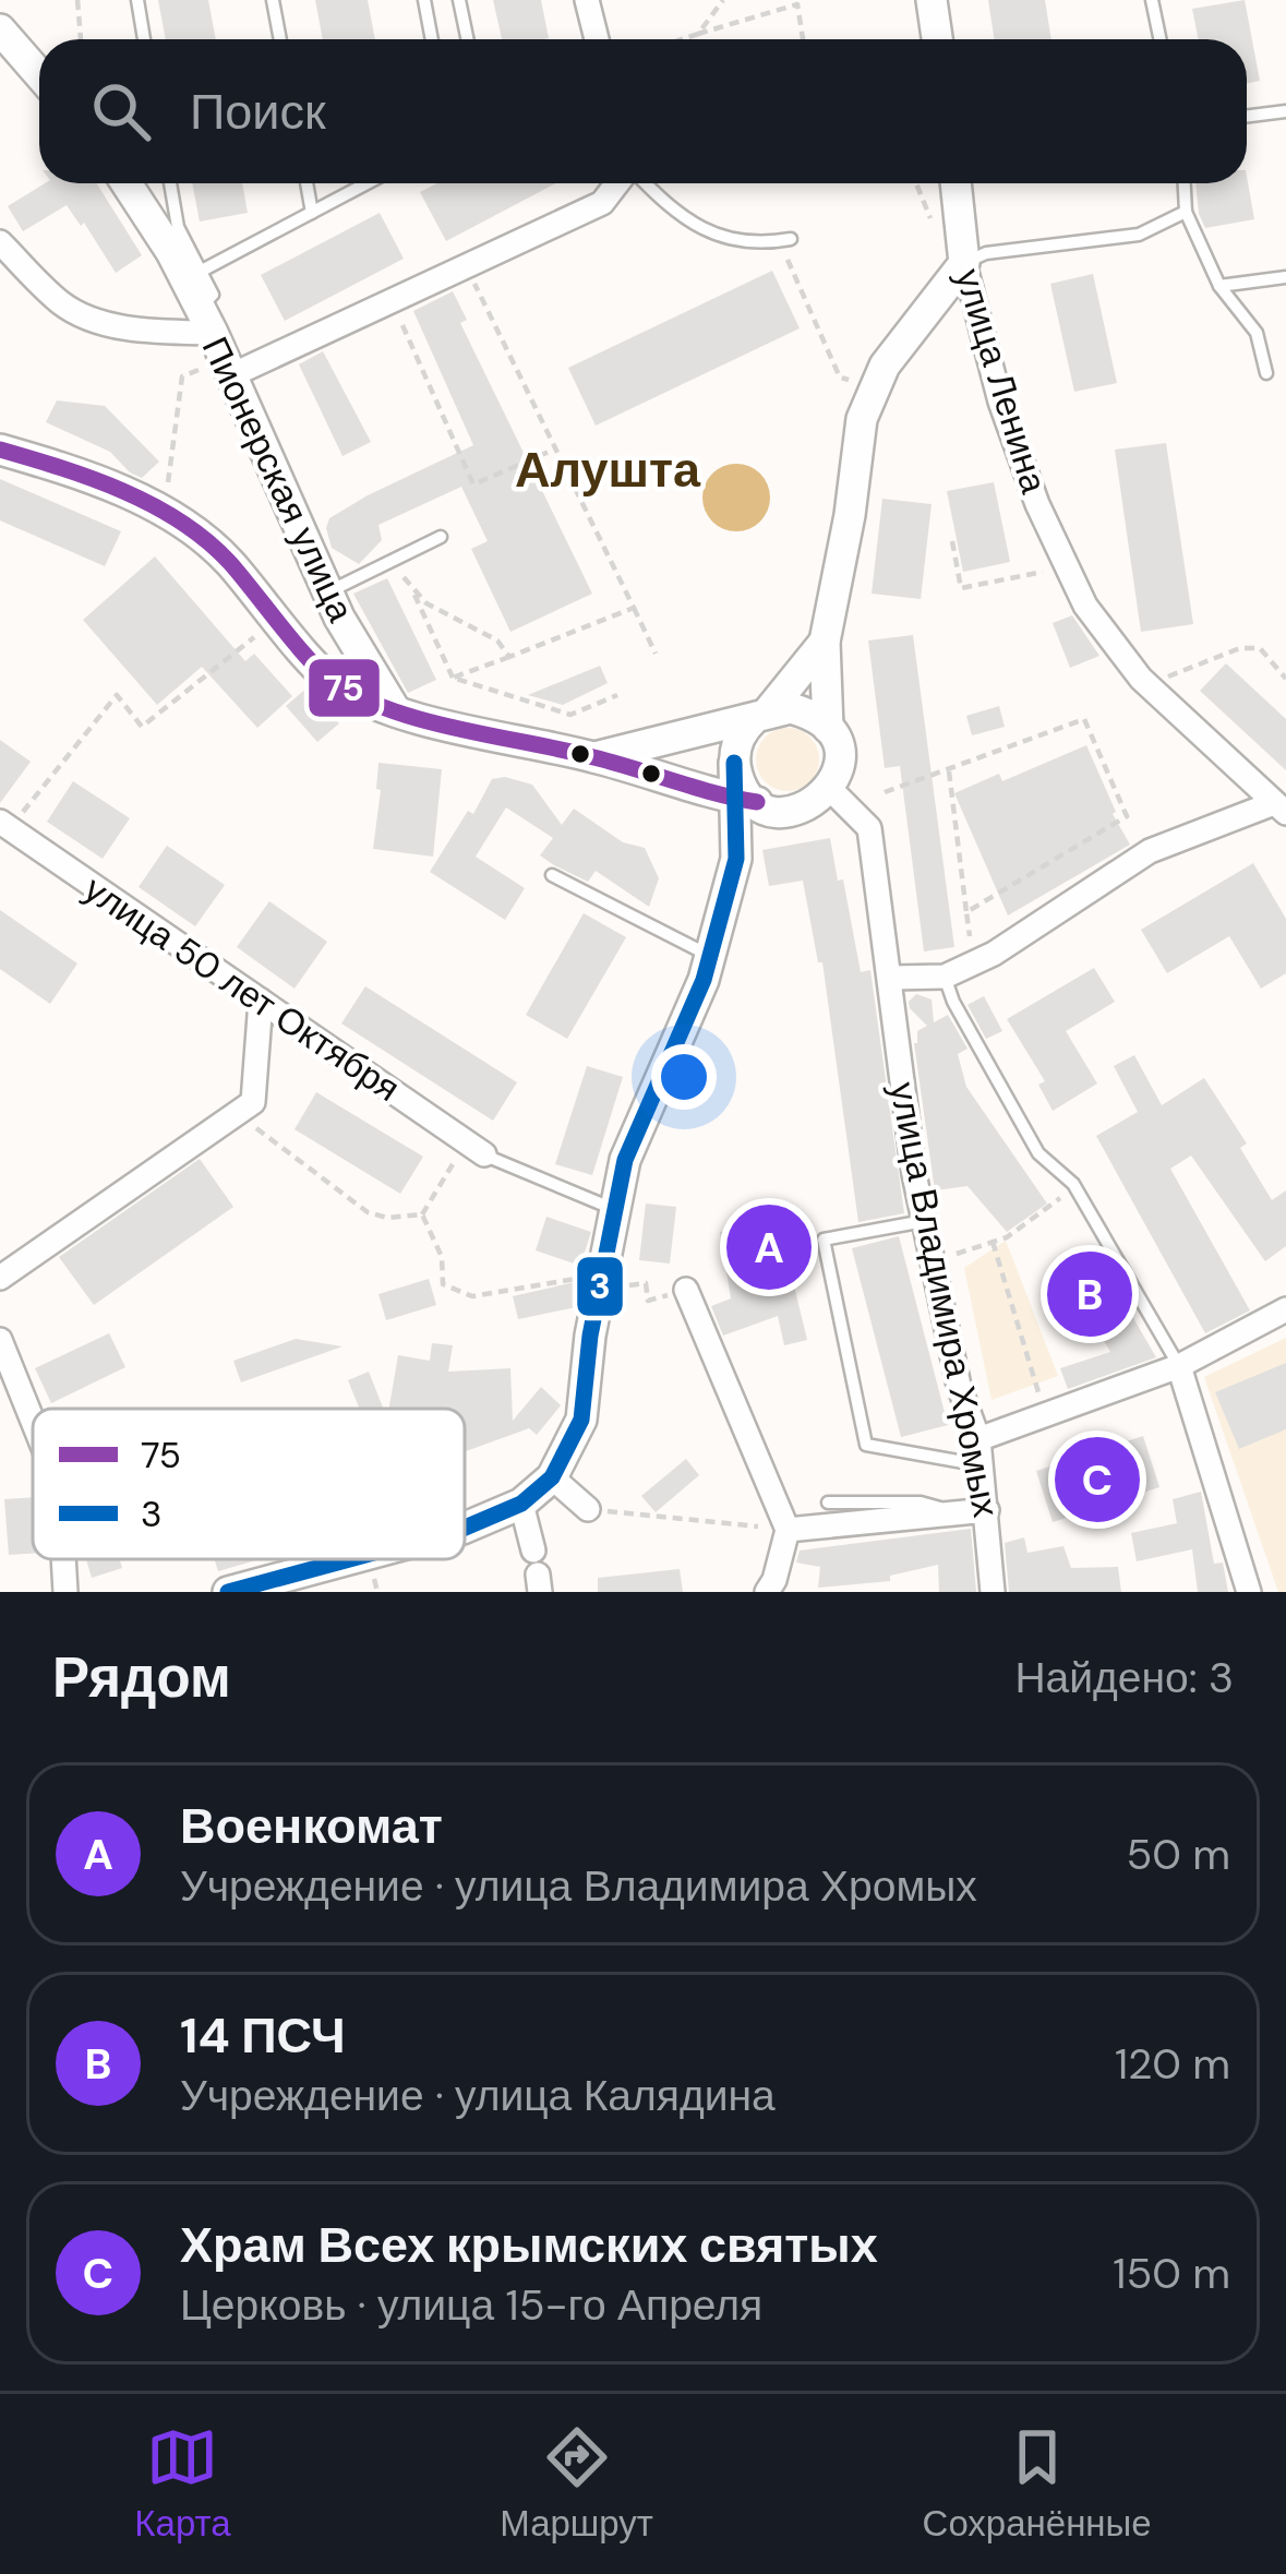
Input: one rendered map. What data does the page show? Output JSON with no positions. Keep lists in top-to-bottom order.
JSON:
{
  "streets": {
    "main road": ["улица Ленина", "Пионерская улица"],
    "street": ["улица 50 лет Октября", "улица Владимира Хромых"]
  },
  "districts": ["Алушта"],
  "lines": ["transit line 75", "transit line 3"],
  "legend": ["75", "3"],
  "page": {
    "search": "Поиск",
    "pins": ["A", "B", "C"],
    "heading": ["Рядом", "Найдено: 3"],
    "list": [
      {
        "mark": "A",
        "name": "Военкомат",
        "note": "Учреждение · улица Владимира Хромых",
        "value": "50 m"
      },
      {
        "mark": "B",
        "name": "14 ПСЧ",
        "note": "Учреждение · улица Калядина",
        "value": "120 m"
      },
      {
        "mark": "C",
        "name": "Храм Всех крымских святых",
        "note": "Церковь · улица 15-го Апреля",
        "value": "150 m"
      }
    ],
    "nav": ["Карта", "Маршрут", "Сохранённые"]
  }
}
